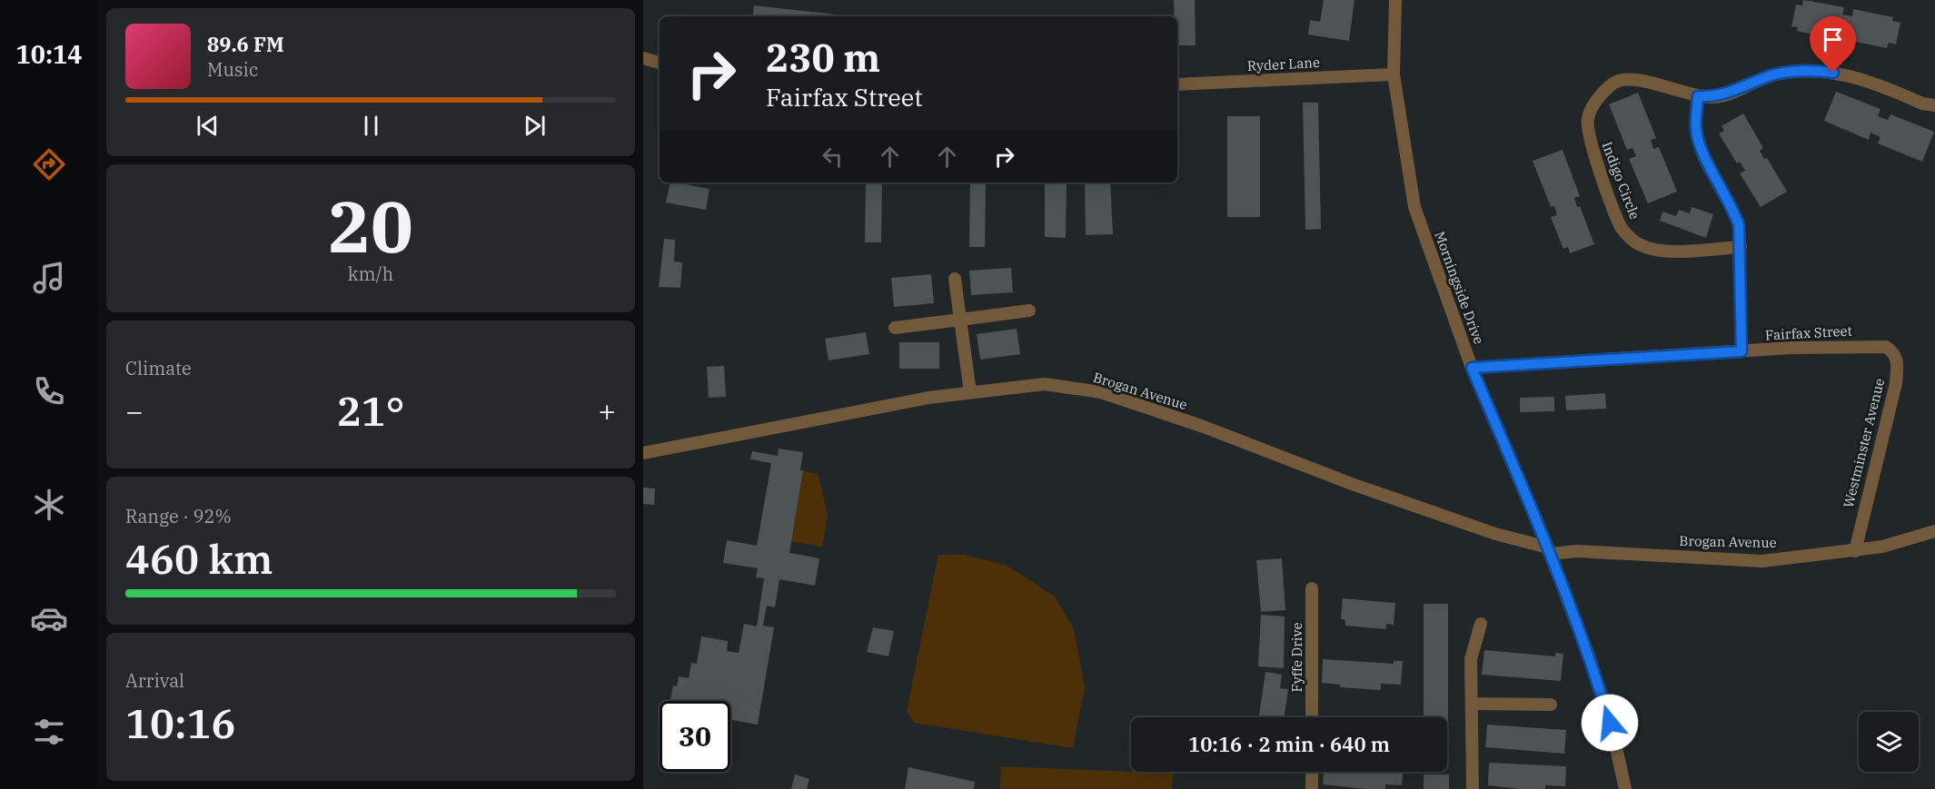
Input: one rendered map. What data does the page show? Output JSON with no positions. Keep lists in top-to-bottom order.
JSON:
{
  "streets": {
    "street": [
      "Ryder Lane",
      "Indigo Circle",
      "Morningside Drive",
      "Fairfax Street",
      "Brogan Avenue",
      "Westminster Avenue",
      "Fyffe Drive"
    ]
  },
  "crossings": [
    ["Ryder Lane", "Morningside Drive"],
    ["Morningside Drive", "Fairfax Street"],
    ["Morningside Drive", "Brogan Avenue"],
    ["Fairfax Street", "Westminster Avenue"],
    ["Brogan Avenue", "Westminster Avenue"]
  ],
  "page": {
    "tabs": "10:14",
    "turn": ["230 m", "Fairfax Street"],
    "song": ["89.6 FM", "Music"],
    "tile": [
      ["20", "km/h"],
      "Climate",
      ["Range · 92%", "460 km"],
      ["Arrival", "10:16"]
    ],
    "heat": ["−", "21°", "+"],
    "limit": "30",
    "trip": "10:16 · 2 min · 640 m"
  }
}
